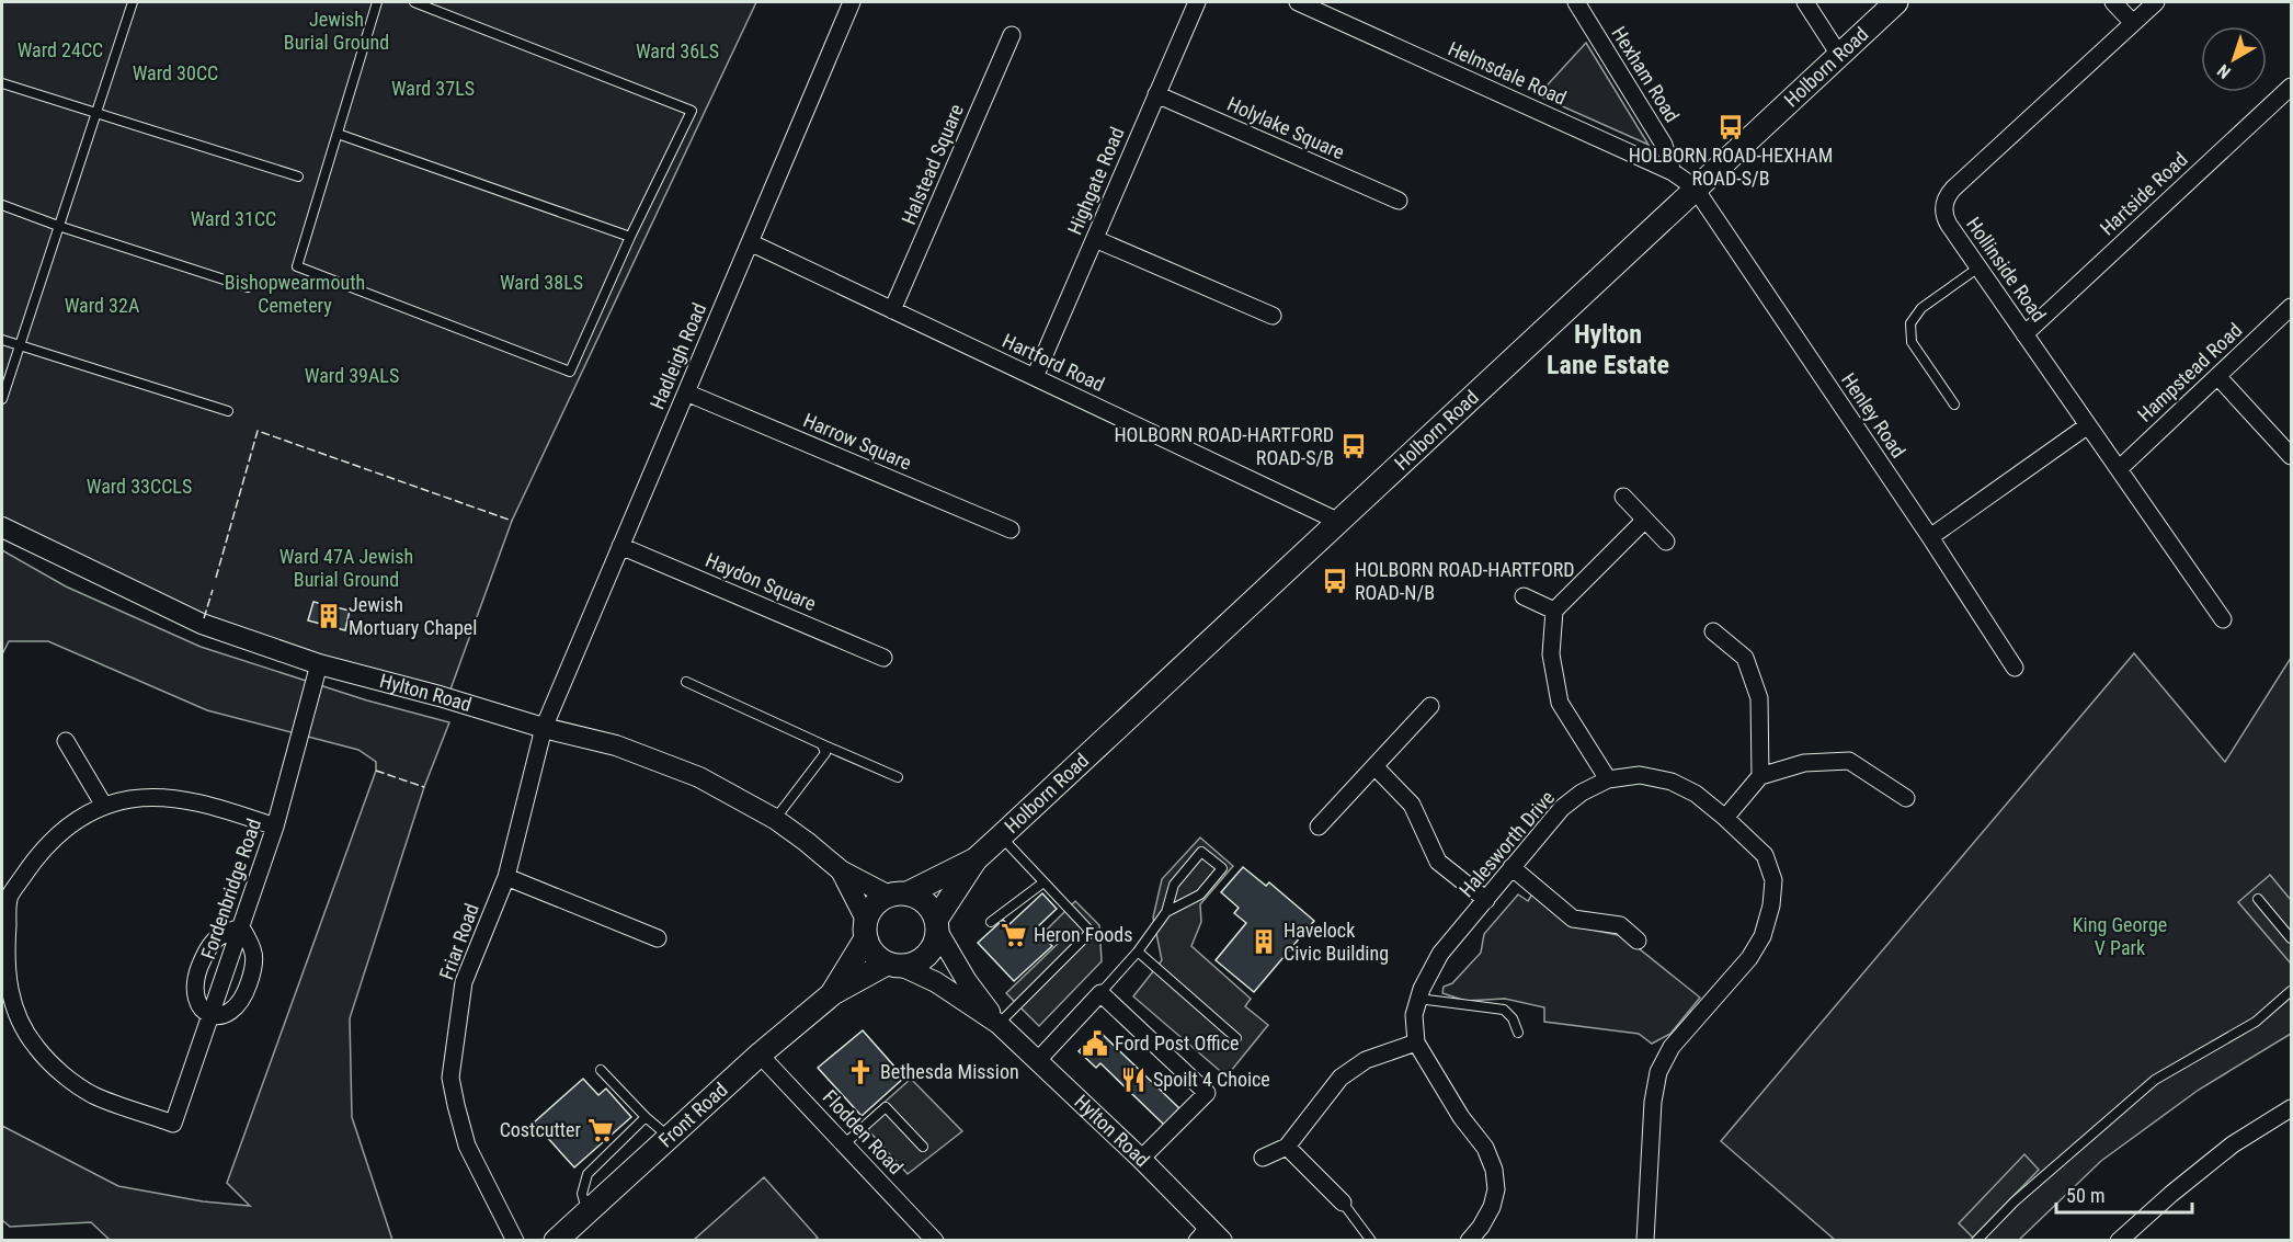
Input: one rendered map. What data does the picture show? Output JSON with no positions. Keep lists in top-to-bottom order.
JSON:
{
  "streets": {
    "main road": ["Holborn Road", "Front Road"],
    "street": [
      "Helmsdale Road",
      "Hexham Road",
      "Holylake Square",
      "Halstead Square",
      "Highgate Road",
      "Hartside Road",
      "Hollinside Road",
      "Hadleigh Road",
      "Hartford Road",
      "Hampstead Road",
      "Henley Road",
      "Harrow Square",
      "Haydon Square",
      "Hylton Road",
      "Halesworth Drive",
      "Fordenbridge Road",
      "Friar Road",
      "Flodden Road"
    ]
  },
  "crossings": [
    ["Holborn Road", "Helmsdale Road"],
    ["Holborn Road", "Hartford Road"],
    ["Holborn Road", "Henley Road"],
    ["Holborn Road", "Hylton Road"],
    ["Holborn Road", "Front Road"],
    ["Helmsdale Road", "Hexham Road"],
    ["Helmsdale Road", "Henley Road"],
    ["Holylake Square", "Highgate Road"],
    ["Halstead Square", "Hartford Road"],
    ["Highgate Road", "Hartford Road"],
    ["Hartside Road", "Hollinside Road"],
    ["Hollinside Road", "Hampstead Road"],
    ["Hadleigh Road", "Hartford Road"],
    ["Hadleigh Road", "Harrow Square"],
    ["Hadleigh Road", "Haydon Square"],
    ["Hadleigh Road", "Hylton Road"],
    ["Hadleigh Road", "Friar Road"],
    ["Hylton Road", "Fordenbridge Road"],
    ["Hylton Road", "Friar Road"],
    ["Hylton Road", "Front Road"],
    ["Front Road", "Flodden Road"]
  ],
  "districts": ["Hylton Lane Estate"],
  "parks": [
    "Jewish Burial Ground",
    "Ward 24CC",
    "Ward 36LS",
    "Ward 30CC",
    "Ward 37LS",
    "Ward 31CC",
    "Bishopwearmouth Cemetery",
    "Ward 38LS",
    "Ward 32A",
    "Ward 39ALS",
    "Ward 33CCLS",
    "Ward 47A Jewish Burial Ground",
    "King George V Park"
  ],
  "places": {
    "bus stop": ["HOLBORN ROAD-HEXHAM ROAD-S/B", "HOLBORN ROAD-HARTFORD ROAD-S/B", "HOLBORN ROAD-HARTFORD ROAD-N/B"],
    "building": ["Jewish Mortuary Chapel", "Havelock Civic Building"],
    "supermarket": ["Heron Foods", "Costcutter"],
    "public building": ["Ford Post Office"],
    "church": ["Bethesda Mission"],
    "restaurant": ["Spoilt 4 Choice"]
  },
  "scale_bar": "50 m",
  "north": "bottom left"
}
